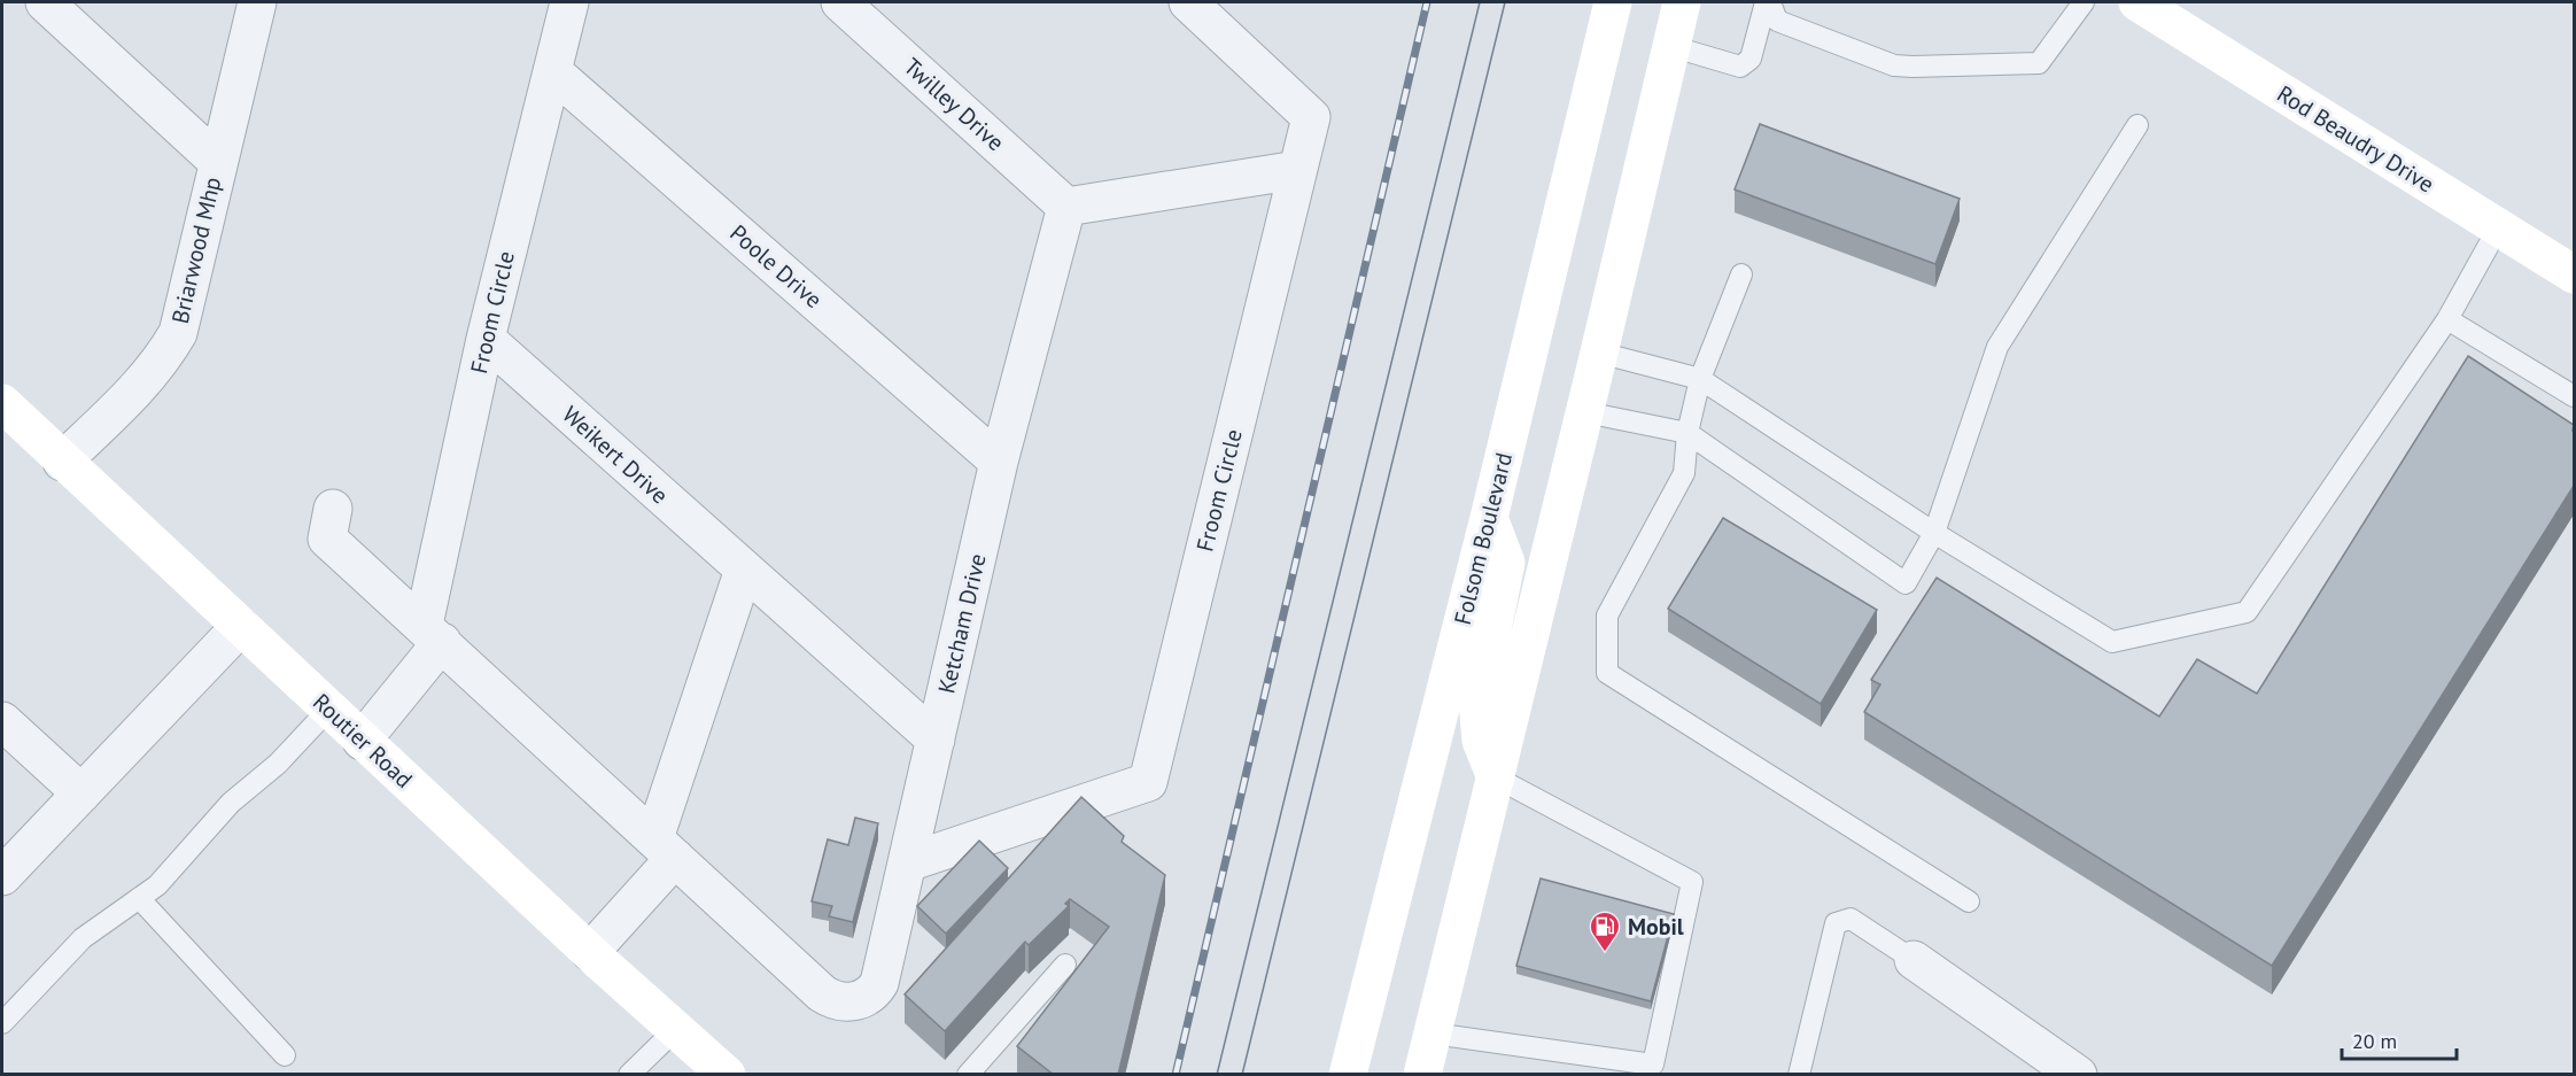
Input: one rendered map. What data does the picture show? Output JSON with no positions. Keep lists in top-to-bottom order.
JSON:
{
  "streets": {
    "main road": ["Rod Beaudry Drive", "Folsom Boulevard", "Routier Road"],
    "street": [
      "Twilley Drive",
      "Briarwood Mhp",
      "Poole Drive",
      "Froom Circle",
      "Weikert Drive",
      "Ketcham Drive"
    ]
  },
  "crossings": [
    ["Twilley Drive", "Ketcham Drive"],
    ["Briarwood Mhp", "Routier Road"],
    ["Poole Drive", "Froom Circle"],
    ["Poole Drive", "Ketcham Drive"],
    ["Froom Circle", "Weikert Drive"],
    ["Froom Circle", "Ketcham Drive"],
    ["Weikert Drive", "Ketcham Drive"]
  ],
  "places": {
    "fuel station": ["Mobil"]
  },
  "scale_bar": "20 m"
}
